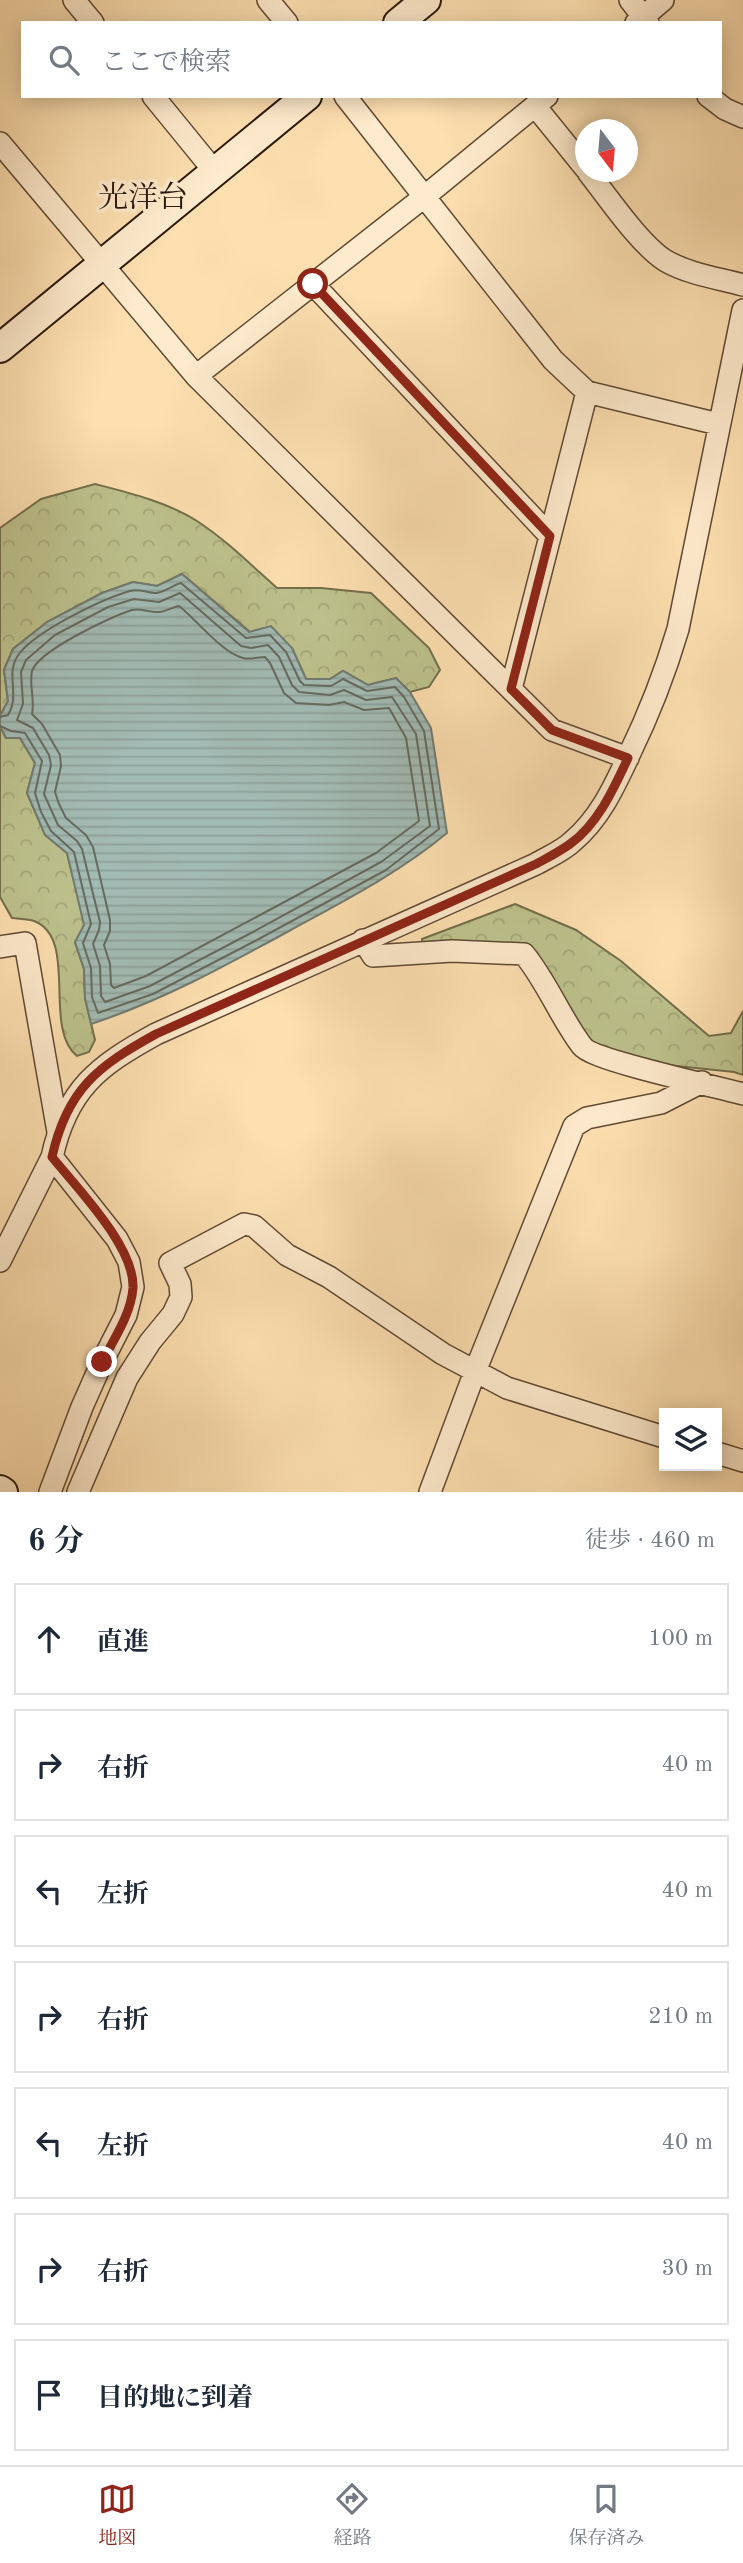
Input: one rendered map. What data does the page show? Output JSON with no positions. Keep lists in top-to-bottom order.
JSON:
{
  "districts": ["光洋台"],
  "north": "bottom",
  "page": {
    "search": "ここで検索",
    "heading": ["6 分", "徒歩 · 460 m"],
    "list": [
      ["直進", "100 m"],
      ["右折", "40 m"],
      ["左折", "40 m"],
      ["右折", "210 m"],
      ["左折", "40 m"],
      ["右折", "30 m"],
      "目的地に到着"
    ],
    "nav": ["地図", "経路", "保存済み"]
  }
}
